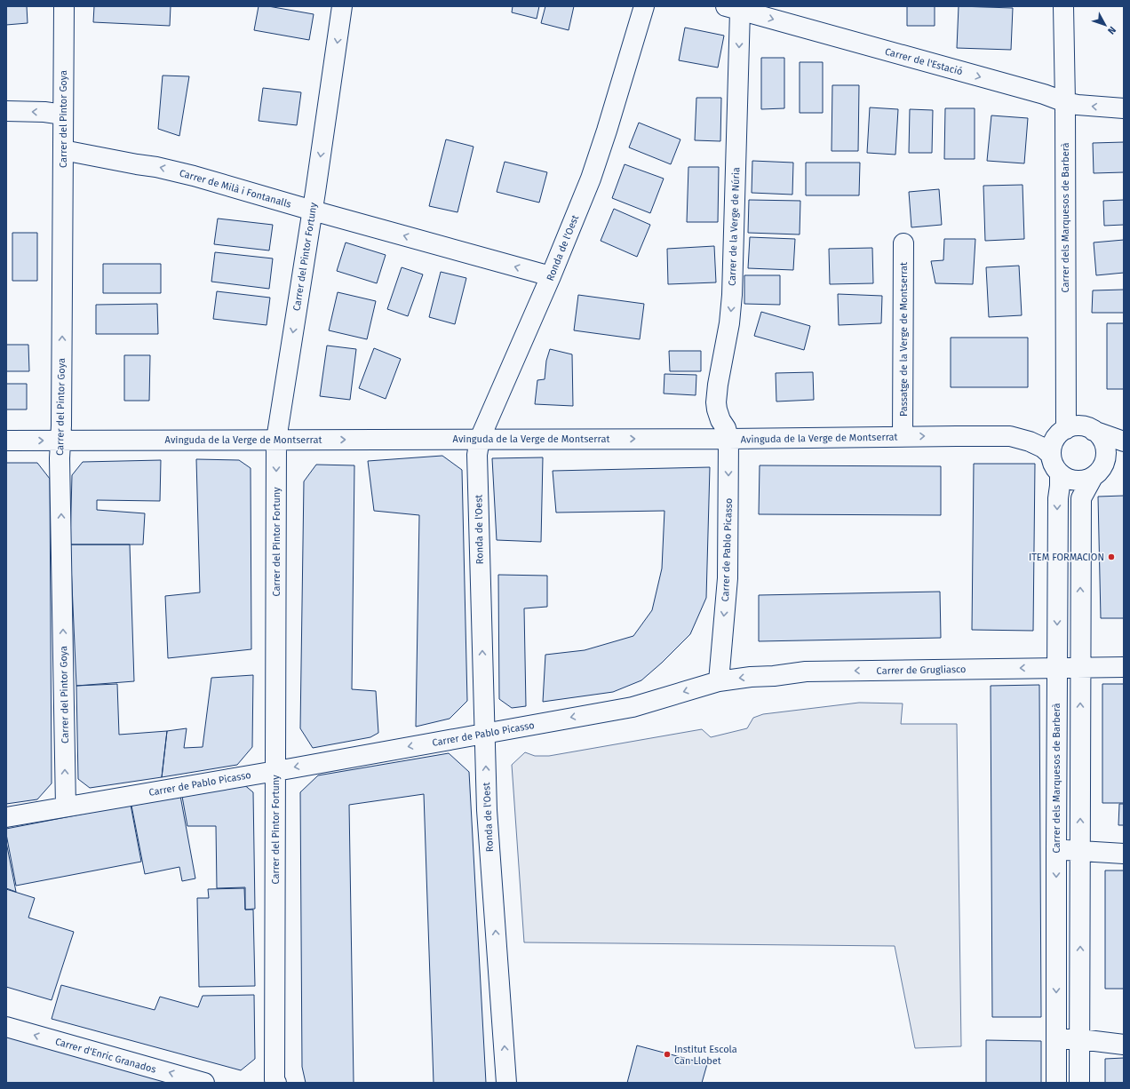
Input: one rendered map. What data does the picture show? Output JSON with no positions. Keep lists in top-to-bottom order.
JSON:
{
  "streets": {
    "street": [
      "Carrer de l'Estació",
      "Carrer del Pintor Goya",
      "Carrer de Milà i Fontanalls",
      "Carrer dels Marquesos de Barberà",
      "Carrer de la Verge de Núria",
      "Ronda de l'Oest",
      "Carrer del Pintor Fortuny",
      "Passatge de la Verge de Montserrat",
      "Avinguda de la Verge de Montserrat",
      "Carrer de Pablo Picasso",
      "Carrer de Grugliasco",
      "Carrer d'Enric Granados"
    ]
  },
  "crossings": [
    ["Carrer de l'Estació", "Carrer dels Marquesos de Barberà"],
    ["Carrer de l'Estació", "Carrer de la Verge de Núria"],
    ["Carrer del Pintor Goya", "Carrer de Milà i Fontanalls"],
    ["Carrer del Pintor Goya", "Avinguda de la Verge de Montserrat"],
    ["Carrer del Pintor Goya", "Carrer de Pablo Picasso"],
    ["Carrer de Milà i Fontanalls", "Ronda de l'Oest"],
    ["Carrer de Milà i Fontanalls", "Carrer del Pintor Fortuny"],
    ["Carrer dels Marquesos de Barberà", "Avinguda de la Verge de Montserrat"],
    ["Carrer dels Marquesos de Barberà", "Carrer de Grugliasco"],
    ["Carrer de la Verge de Núria", "Avinguda de la Verge de Montserrat"],
    ["Carrer de la Verge de Núria", "Carrer de Pablo Picasso"],
    ["Ronda de l'Oest", "Avinguda de la Verge de Montserrat"],
    ["Ronda de l'Oest", "Carrer de Pablo Picasso"],
    ["Carrer del Pintor Fortuny", "Avinguda de la Verge de Montserrat"],
    ["Carrer del Pintor Fortuny", "Carrer de Pablo Picasso"],
    ["Passatge de la Verge de Montserrat", "Avinguda de la Verge de Montserrat"],
    ["Avinguda de la Verge de Montserrat", "Carrer de Pablo Picasso"],
    ["Carrer de Pablo Picasso", "Carrer de Grugliasco"]
  ],
  "one_way": [
    "Carrer del Pintor Goya",
    "Carrer de Milà i Fontanalls",
    "Carrer de la Verge de Núria",
    "Ronda de l'Oest",
    "Carrer del Pintor Fortuny",
    "Avinguda de la Verge de Montserrat",
    "Carrer de Pablo Picasso",
    "Carrer de Grugliasco",
    "Carrer d'Enric Granados"
  ],
  "places": ["ITEM FORMACION", "Institut Escola Can Llobet"],
  "north": "bottom right"
}
